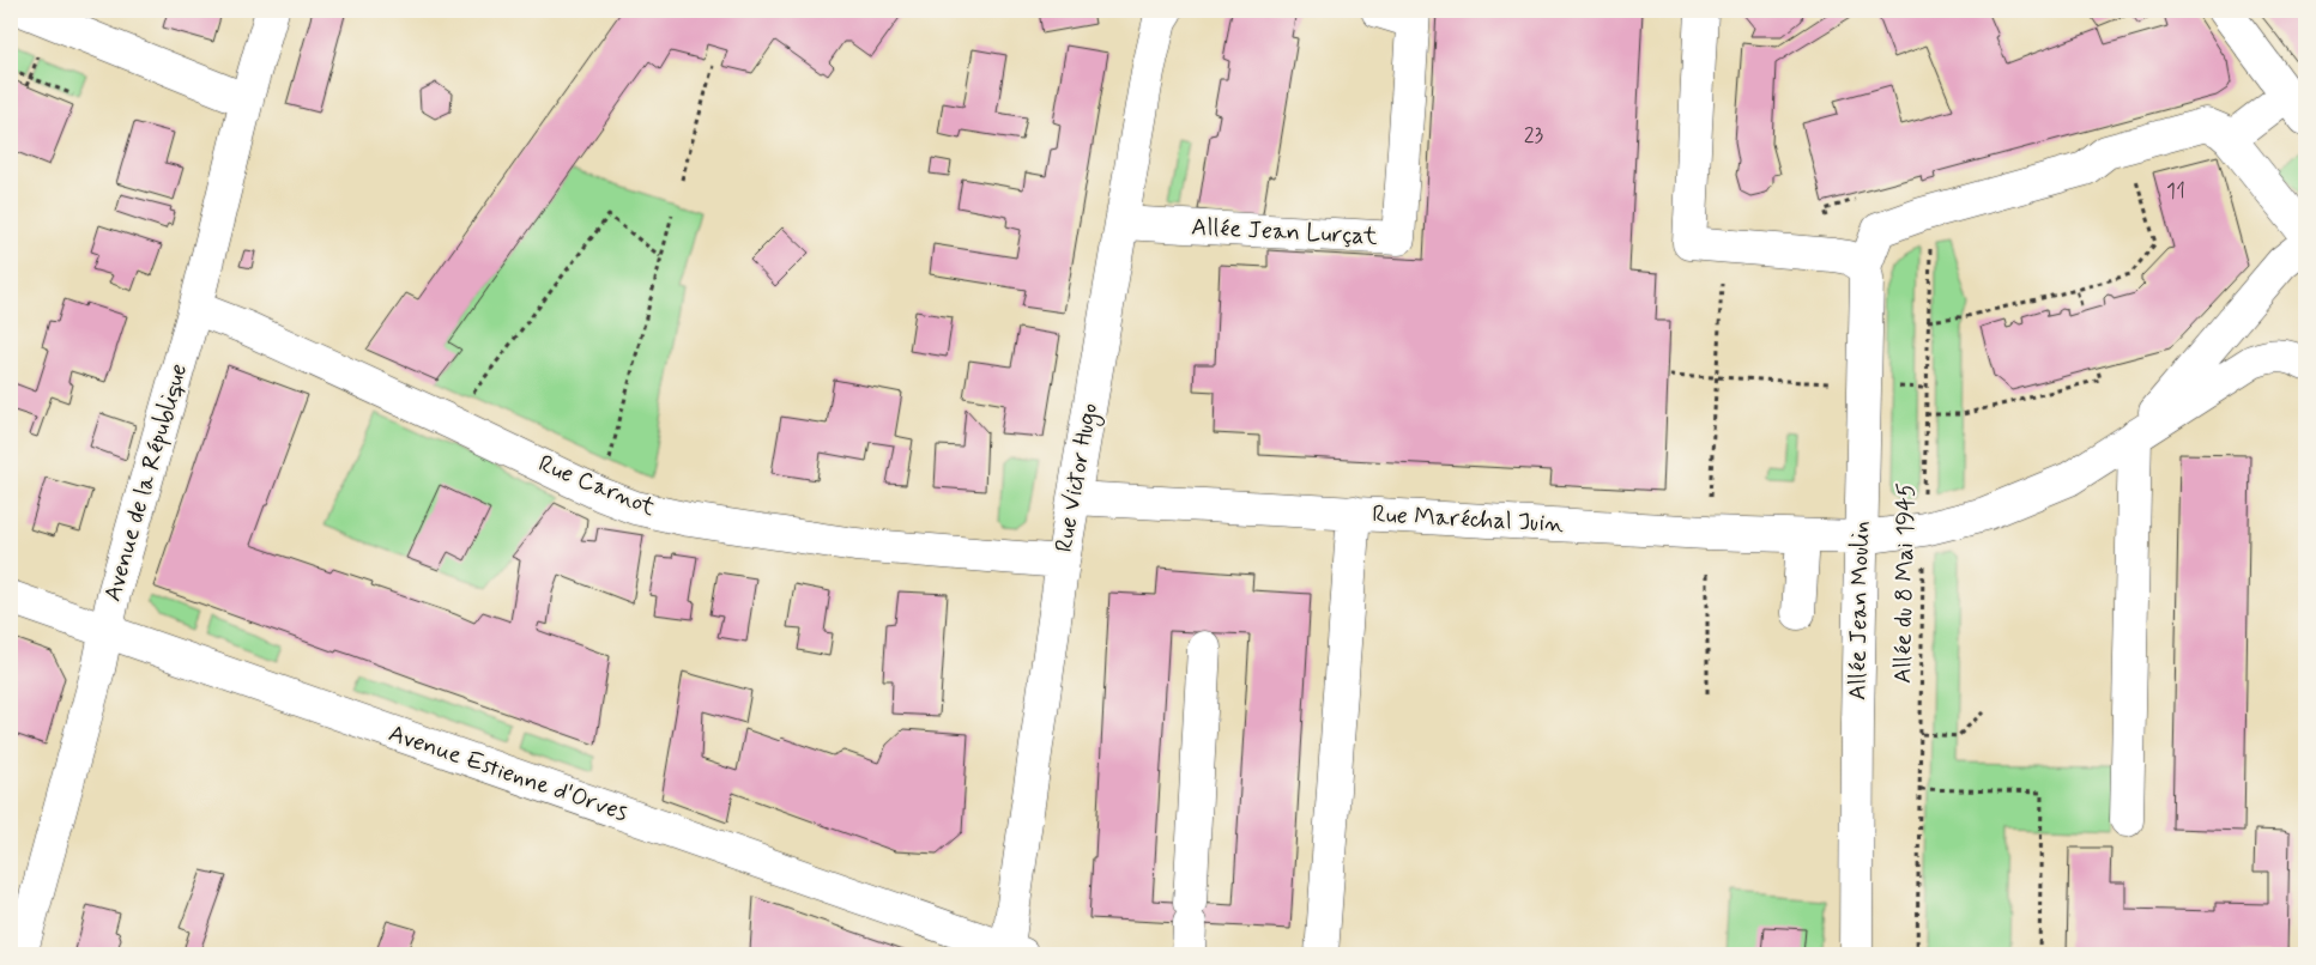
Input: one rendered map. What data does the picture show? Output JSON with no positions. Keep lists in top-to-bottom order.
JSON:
{
  "streets": {
    "street": [
      "Allée Jean Lurçat",
      "Rue Victor Hugo",
      "Avenue de la République",
      "Rue Carnot",
      "Rue Maréchal Juin",
      "Allée Jean Moulin",
      "Avenue Estienne d'Orves"
    ],
    "path": ["Allée du 8 Mai 1945"]
  },
  "crossings": [
    ["Allée Jean Lurçat", "Rue Victor Hugo"],
    ["Rue Victor Hugo", "Rue Carnot"],
    ["Rue Victor Hugo", "Rue Maréchal Juin"],
    ["Rue Victor Hugo", "Avenue Estienne d'Orves"],
    ["Avenue de la République", "Rue Carnot"],
    ["Avenue de la République", "Avenue Estienne d'Orves"],
    ["Rue Maréchal Juin", "Allée du 8 Mai 1945"],
    ["Rue Maréchal Juin", "Allée Jean Moulin"]
  ],
  "house_numbers": ["23", "11"]
}
